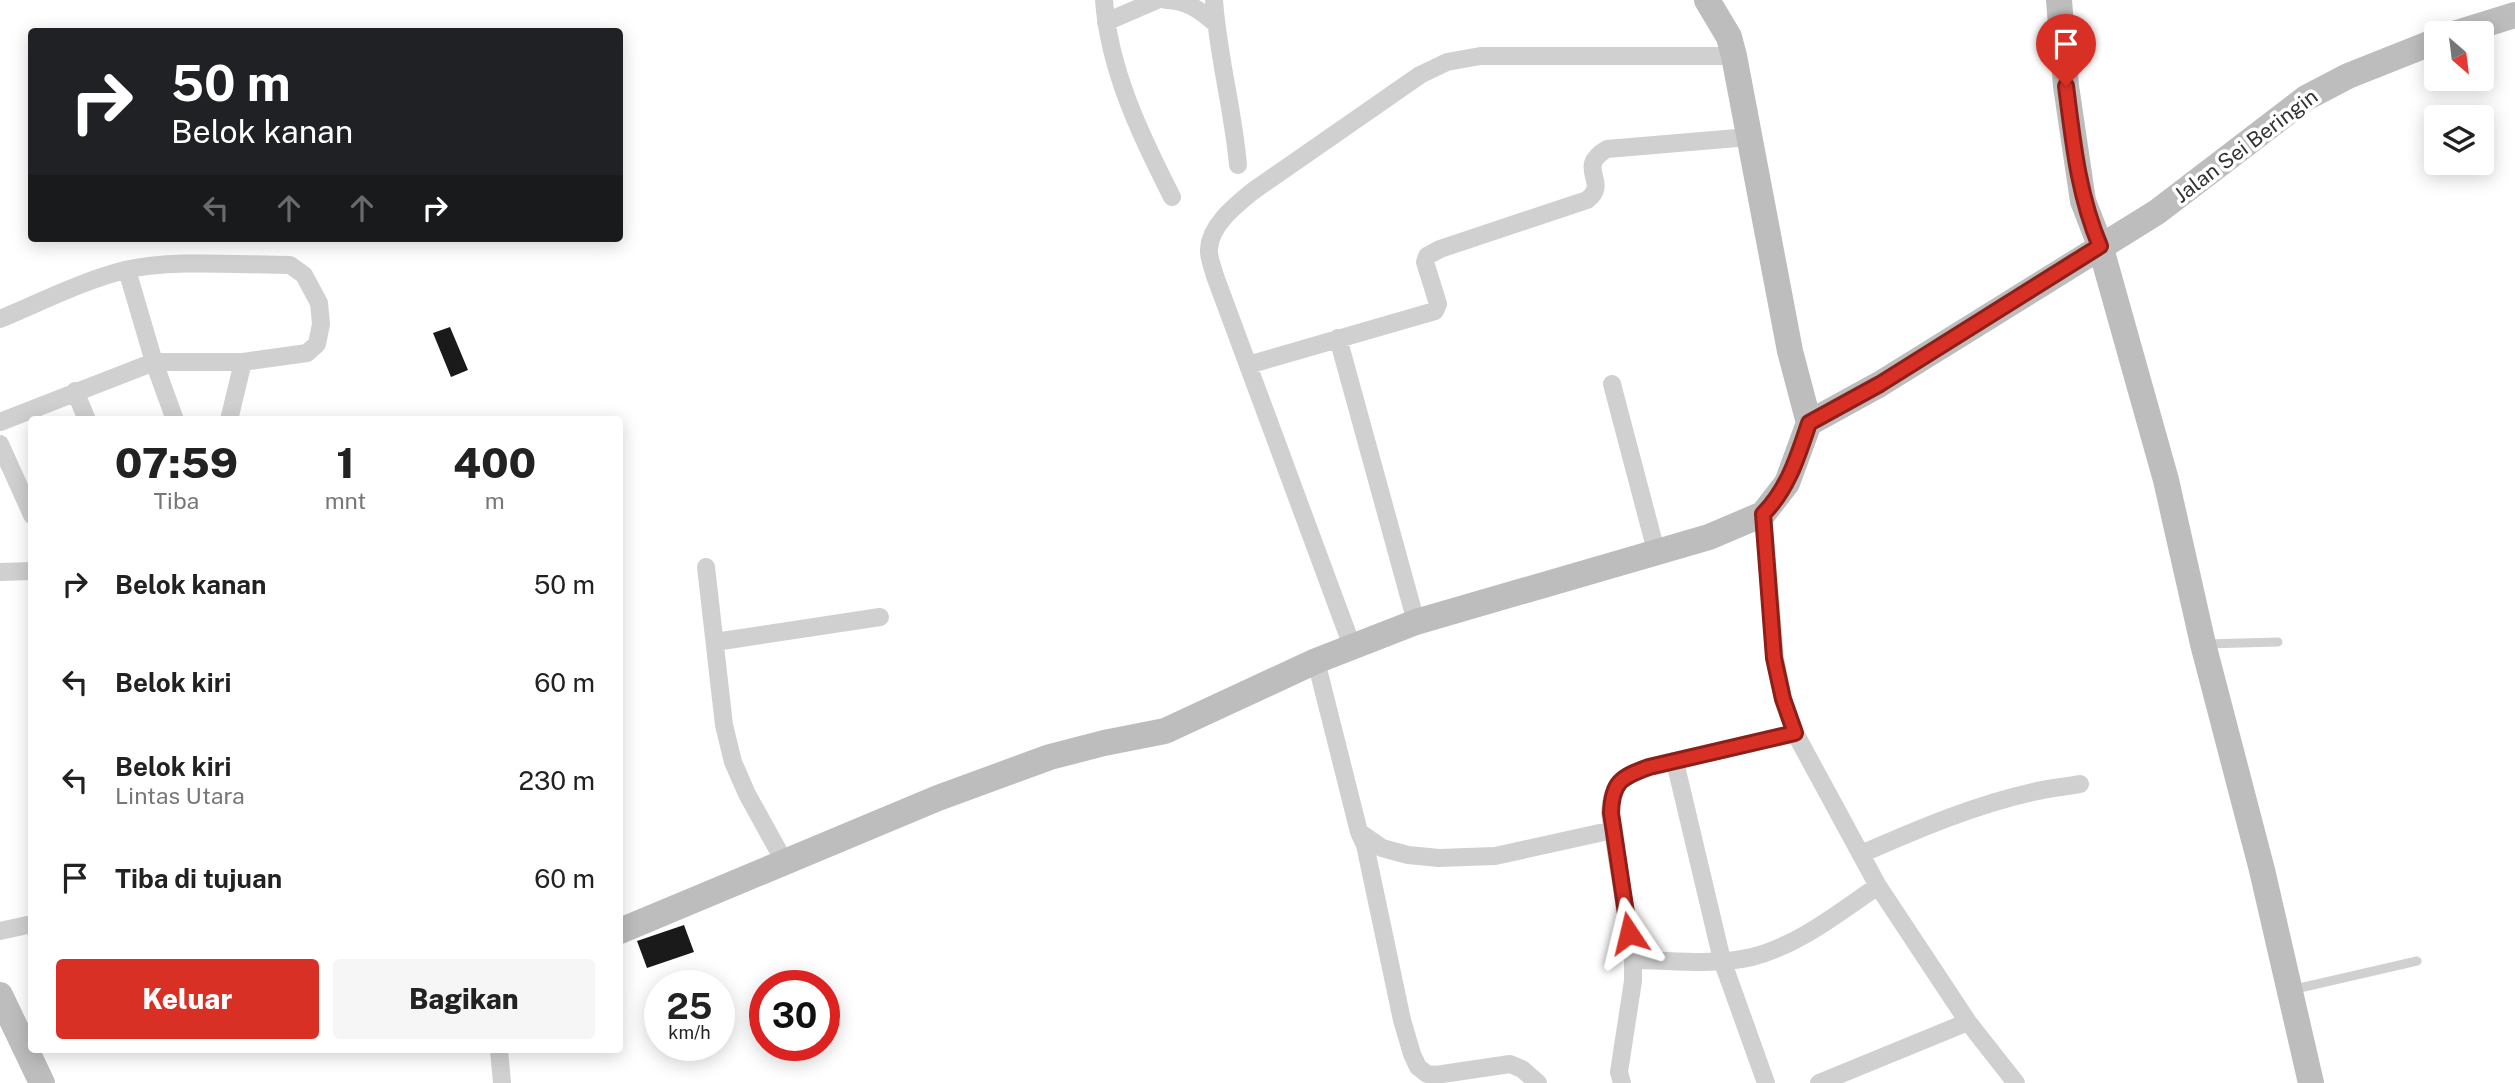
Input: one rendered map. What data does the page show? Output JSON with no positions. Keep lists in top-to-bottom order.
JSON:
{
  "streets": {
    "street": ["Jalan Sei Beringin"]
  },
  "north": "bottom right",
  "page": {
    "turn": ["50 m", "Belok kanan"],
    "eta": [
      "07:59",
      "Tiba",
      "1",
      "mnt",
      "400",
      "m"
    ],
    "list": [
      {
        "name": "Belok kanan",
        "value": "50 m"
      },
      {
        "name": "Belok kiri",
        "value": "60 m"
      },
      {
        "name": "Belok kiri",
        "note": "Lintas Utara",
        "value": "230 m"
      },
      {
        "name": "Tiba di tujuan",
        "value": "60 m"
      }
    ],
    "buttons": ["Keluar", "Bagikan"],
    "speed": "25 km/h",
    "limit": "30"
  }
}
